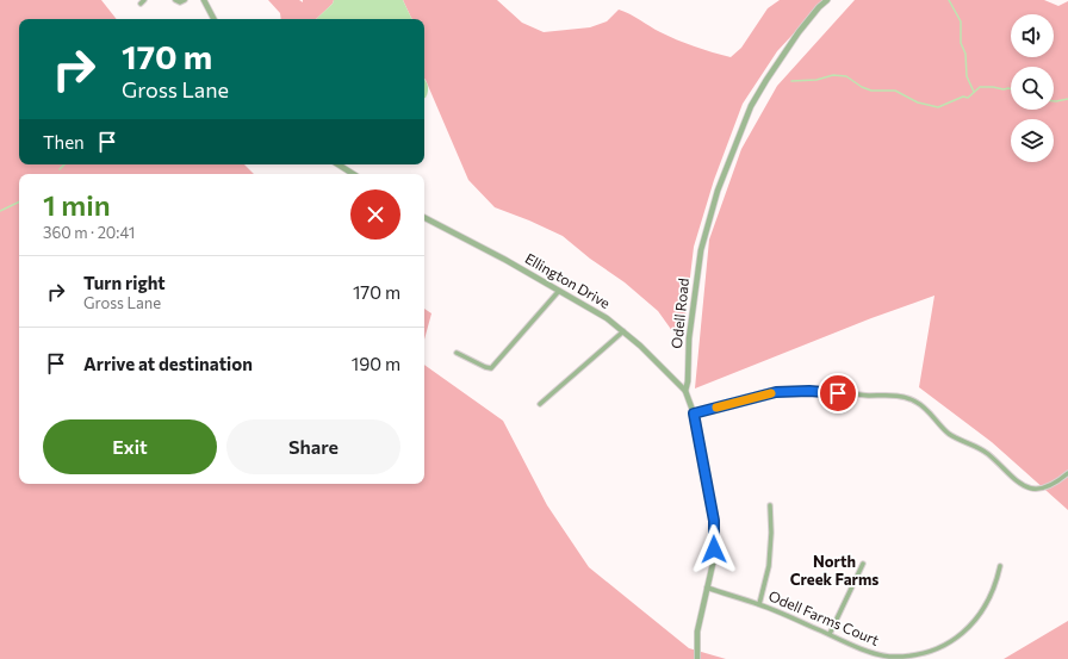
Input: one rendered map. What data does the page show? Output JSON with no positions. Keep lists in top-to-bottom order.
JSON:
{
  "streets": {
    "street": ["Ellington Drive", "Odell Road", "Odell Farms Court"]
  },
  "crossings": [
    ["Ellington Drive", "Odell Road"],
    ["Odell Road", "Odell Farms Court"]
  ],
  "districts": ["North Creek Farms"],
  "page": {
    "turn": ["170 m", "Gross Lane"],
    "then": "Then",
    "heading": ["1 min", "360 m · 20:41"],
    "list": [
      {
        "name": "Turn right",
        "note": "Gross Lane",
        "value": "170 m"
      },
      {
        "name": "Arrive at destination",
        "value": "190 m"
      }
    ],
    "buttons": ["Exit", "Share"]
  }
}
